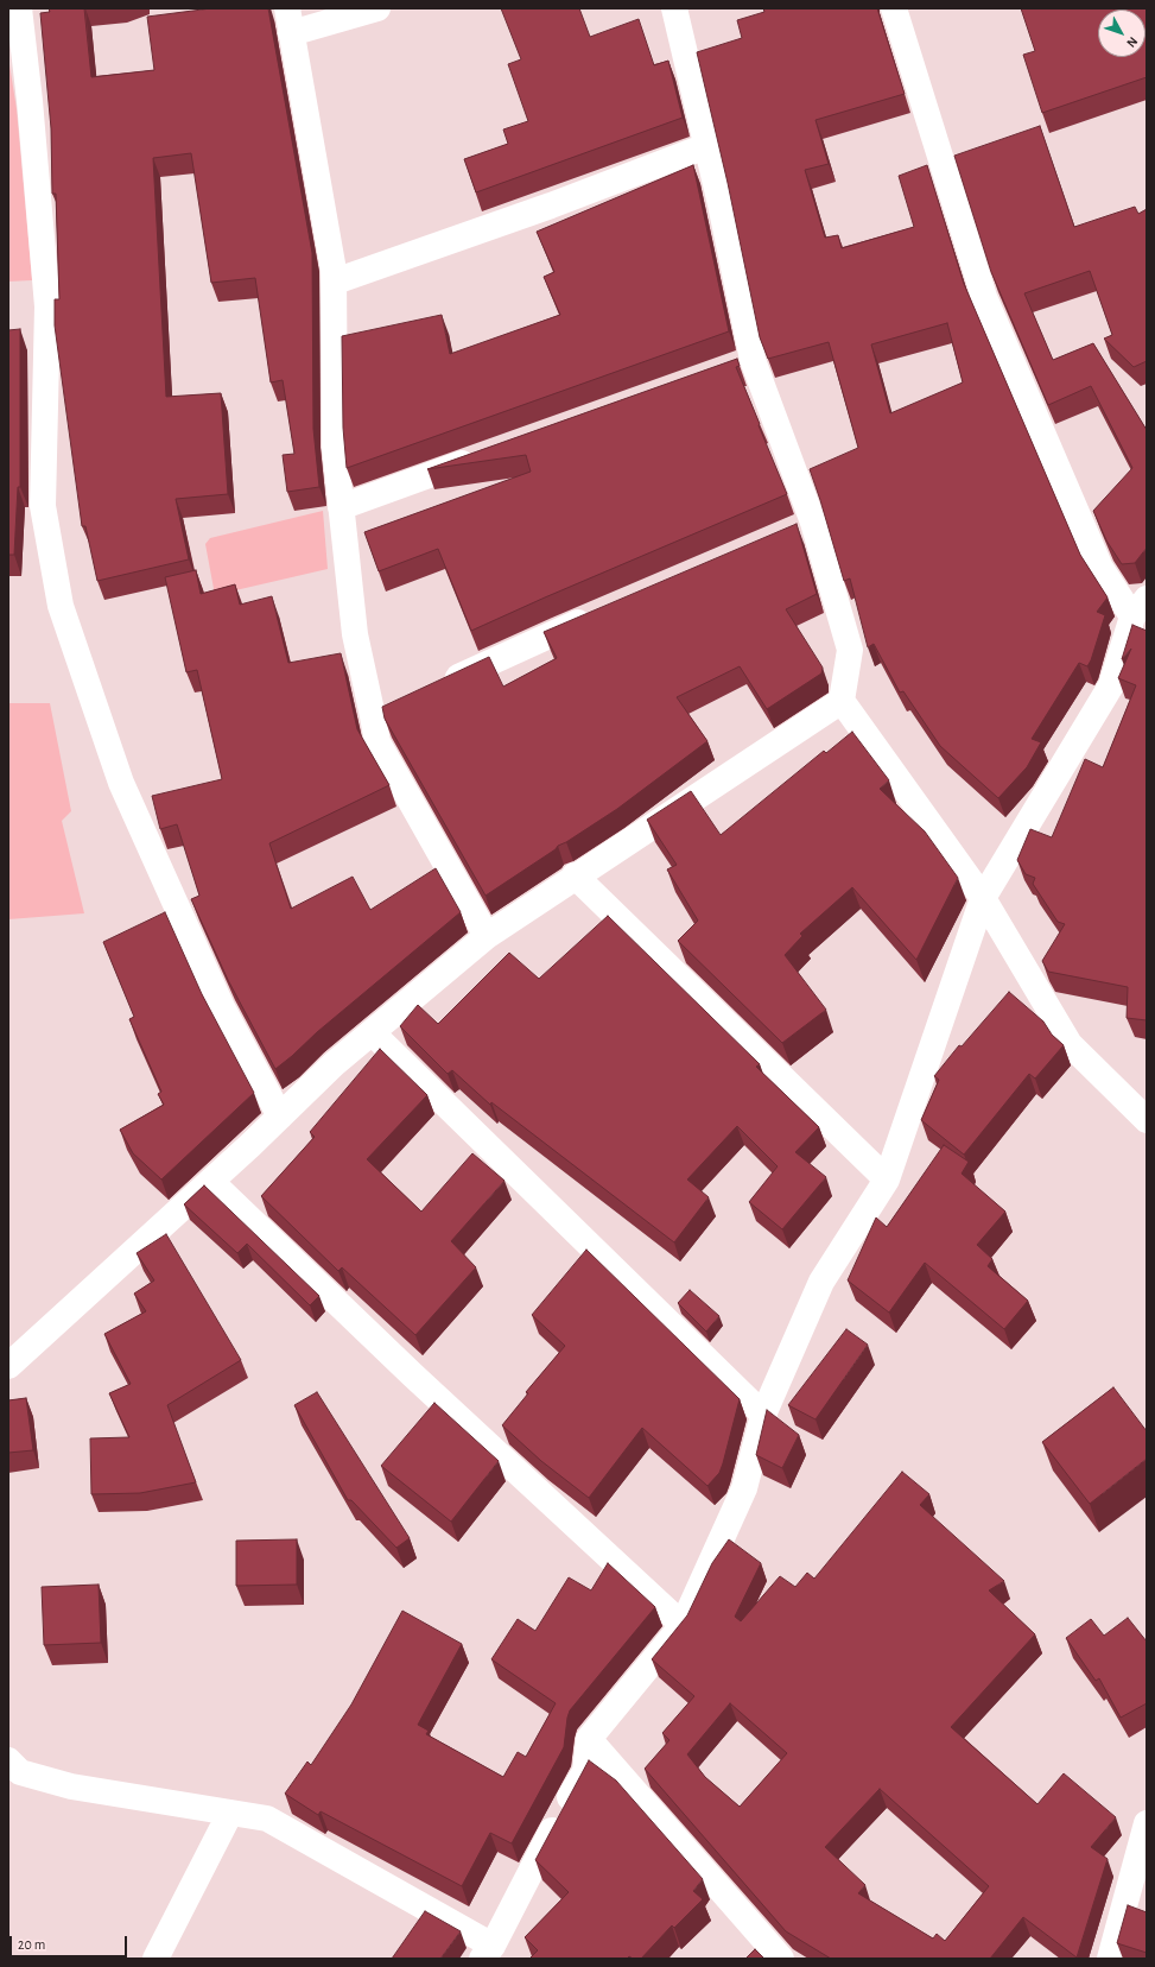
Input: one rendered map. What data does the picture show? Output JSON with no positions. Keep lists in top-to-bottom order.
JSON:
{
  "scale_bar": "20 m",
  "north": "bottom right"
}
